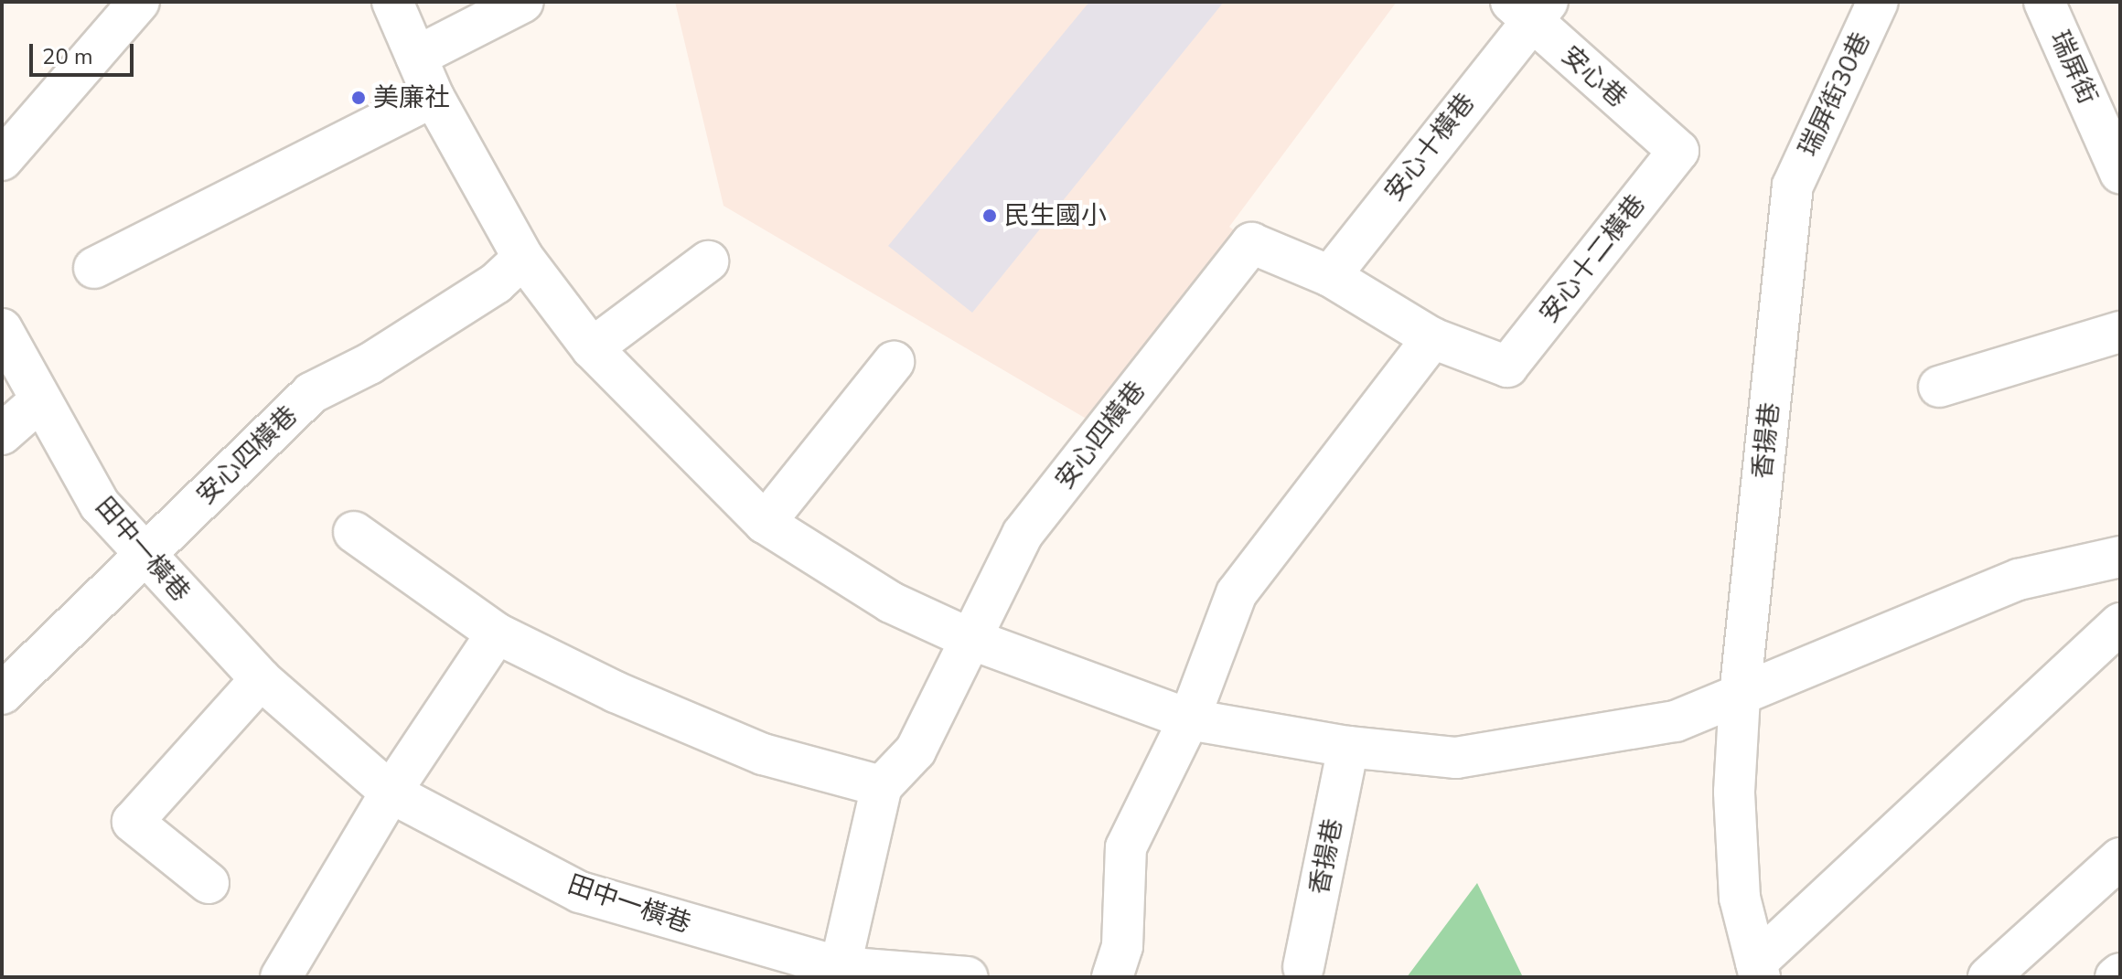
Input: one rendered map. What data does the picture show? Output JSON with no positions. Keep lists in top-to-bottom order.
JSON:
{
  "streets": {
    "street": [
      "瑞屏街",
      "安心巷",
      "瑞屏街30巷",
      "安心十橫巷",
      "安心十二橫巷",
      "安心四橫巷",
      "香揚巷",
      "田中一橫巷"
    ]
  },
  "crossings": [
    ["安心巷", "安心十橫巷"],
    ["安心巷", "安心十二橫巷"],
    ["瑞屏街30巷", "香揚巷"],
    ["安心十橫巷", "安心四橫巷"],
    ["安心四橫巷", "田中一橫巷"]
  ],
  "places": ["美廉社", "民生國小"],
  "scale_bar": "20 m"
}
